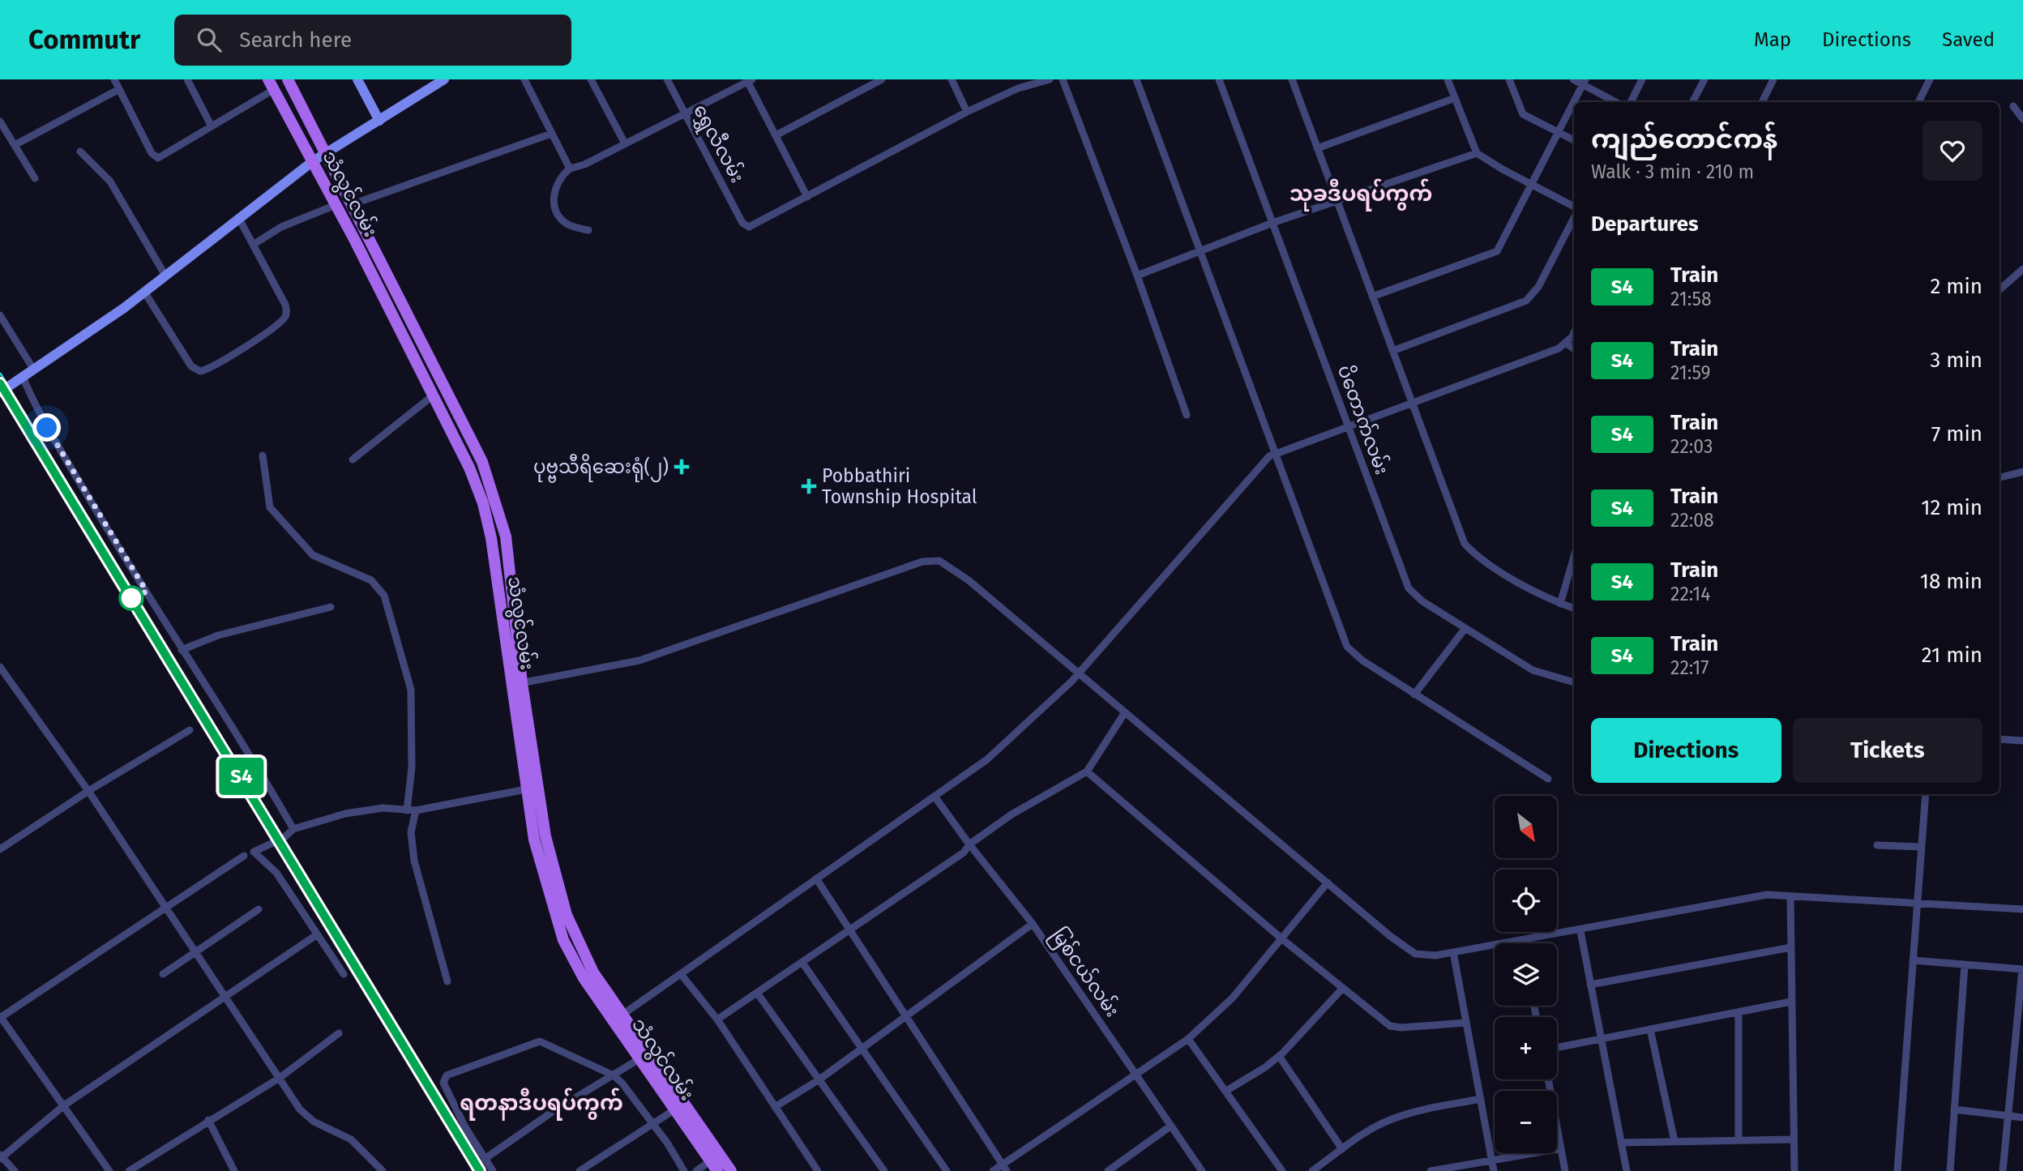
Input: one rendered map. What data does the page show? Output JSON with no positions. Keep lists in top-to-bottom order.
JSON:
{
  "streets": {
    "main road": ["သံလွင်လမ်း"],
    "street": ["ရွှေလီလမ်း", "ပိတောက်လမ်း", "မြစ်ငယ်လမ်း"]
  },
  "districts": ["သုခဒီပရပ်ကွက်", "ရတနာဒီပရပ်ကွက်"],
  "places": {
    "health": ["ပုဗ္ဗသီရိဆေးရုံ(၂)", "Pobbathiri Township Hospital"]
  },
  "north": "bottom right",
  "page": {
    "header": "Commutr",
    "search": "Search here",
    "nav": ["Map", "Directions", "Saved"],
    "on_map": "S4",
    "heading": [
      ["ကျည်တောင်ကန်", "Walk · 3 min · 210 m"],
      "Departures"
    ],
    "list": [
      {
        "mark": "S4",
        "name": "Train",
        "note": "21:58",
        "value": "2 min"
      },
      {
        "mark": "S4",
        "name": "Train",
        "note": "21:59",
        "value": "3 min"
      },
      {
        "mark": "S4",
        "name": "Train",
        "note": "22:03",
        "value": "7 min"
      },
      {
        "mark": "S4",
        "name": "Train",
        "note": "22:08",
        "value": "12 min"
      },
      {
        "mark": "S4",
        "name": "Train",
        "note": "22:14",
        "value": "18 min"
      },
      {
        "mark": "S4",
        "name": "Train",
        "note": "22:17",
        "value": "21 min"
      }
    ],
    "buttons": ["Directions", "Tickets"],
    "map_buttons": ["+", "−"]
  }
}
